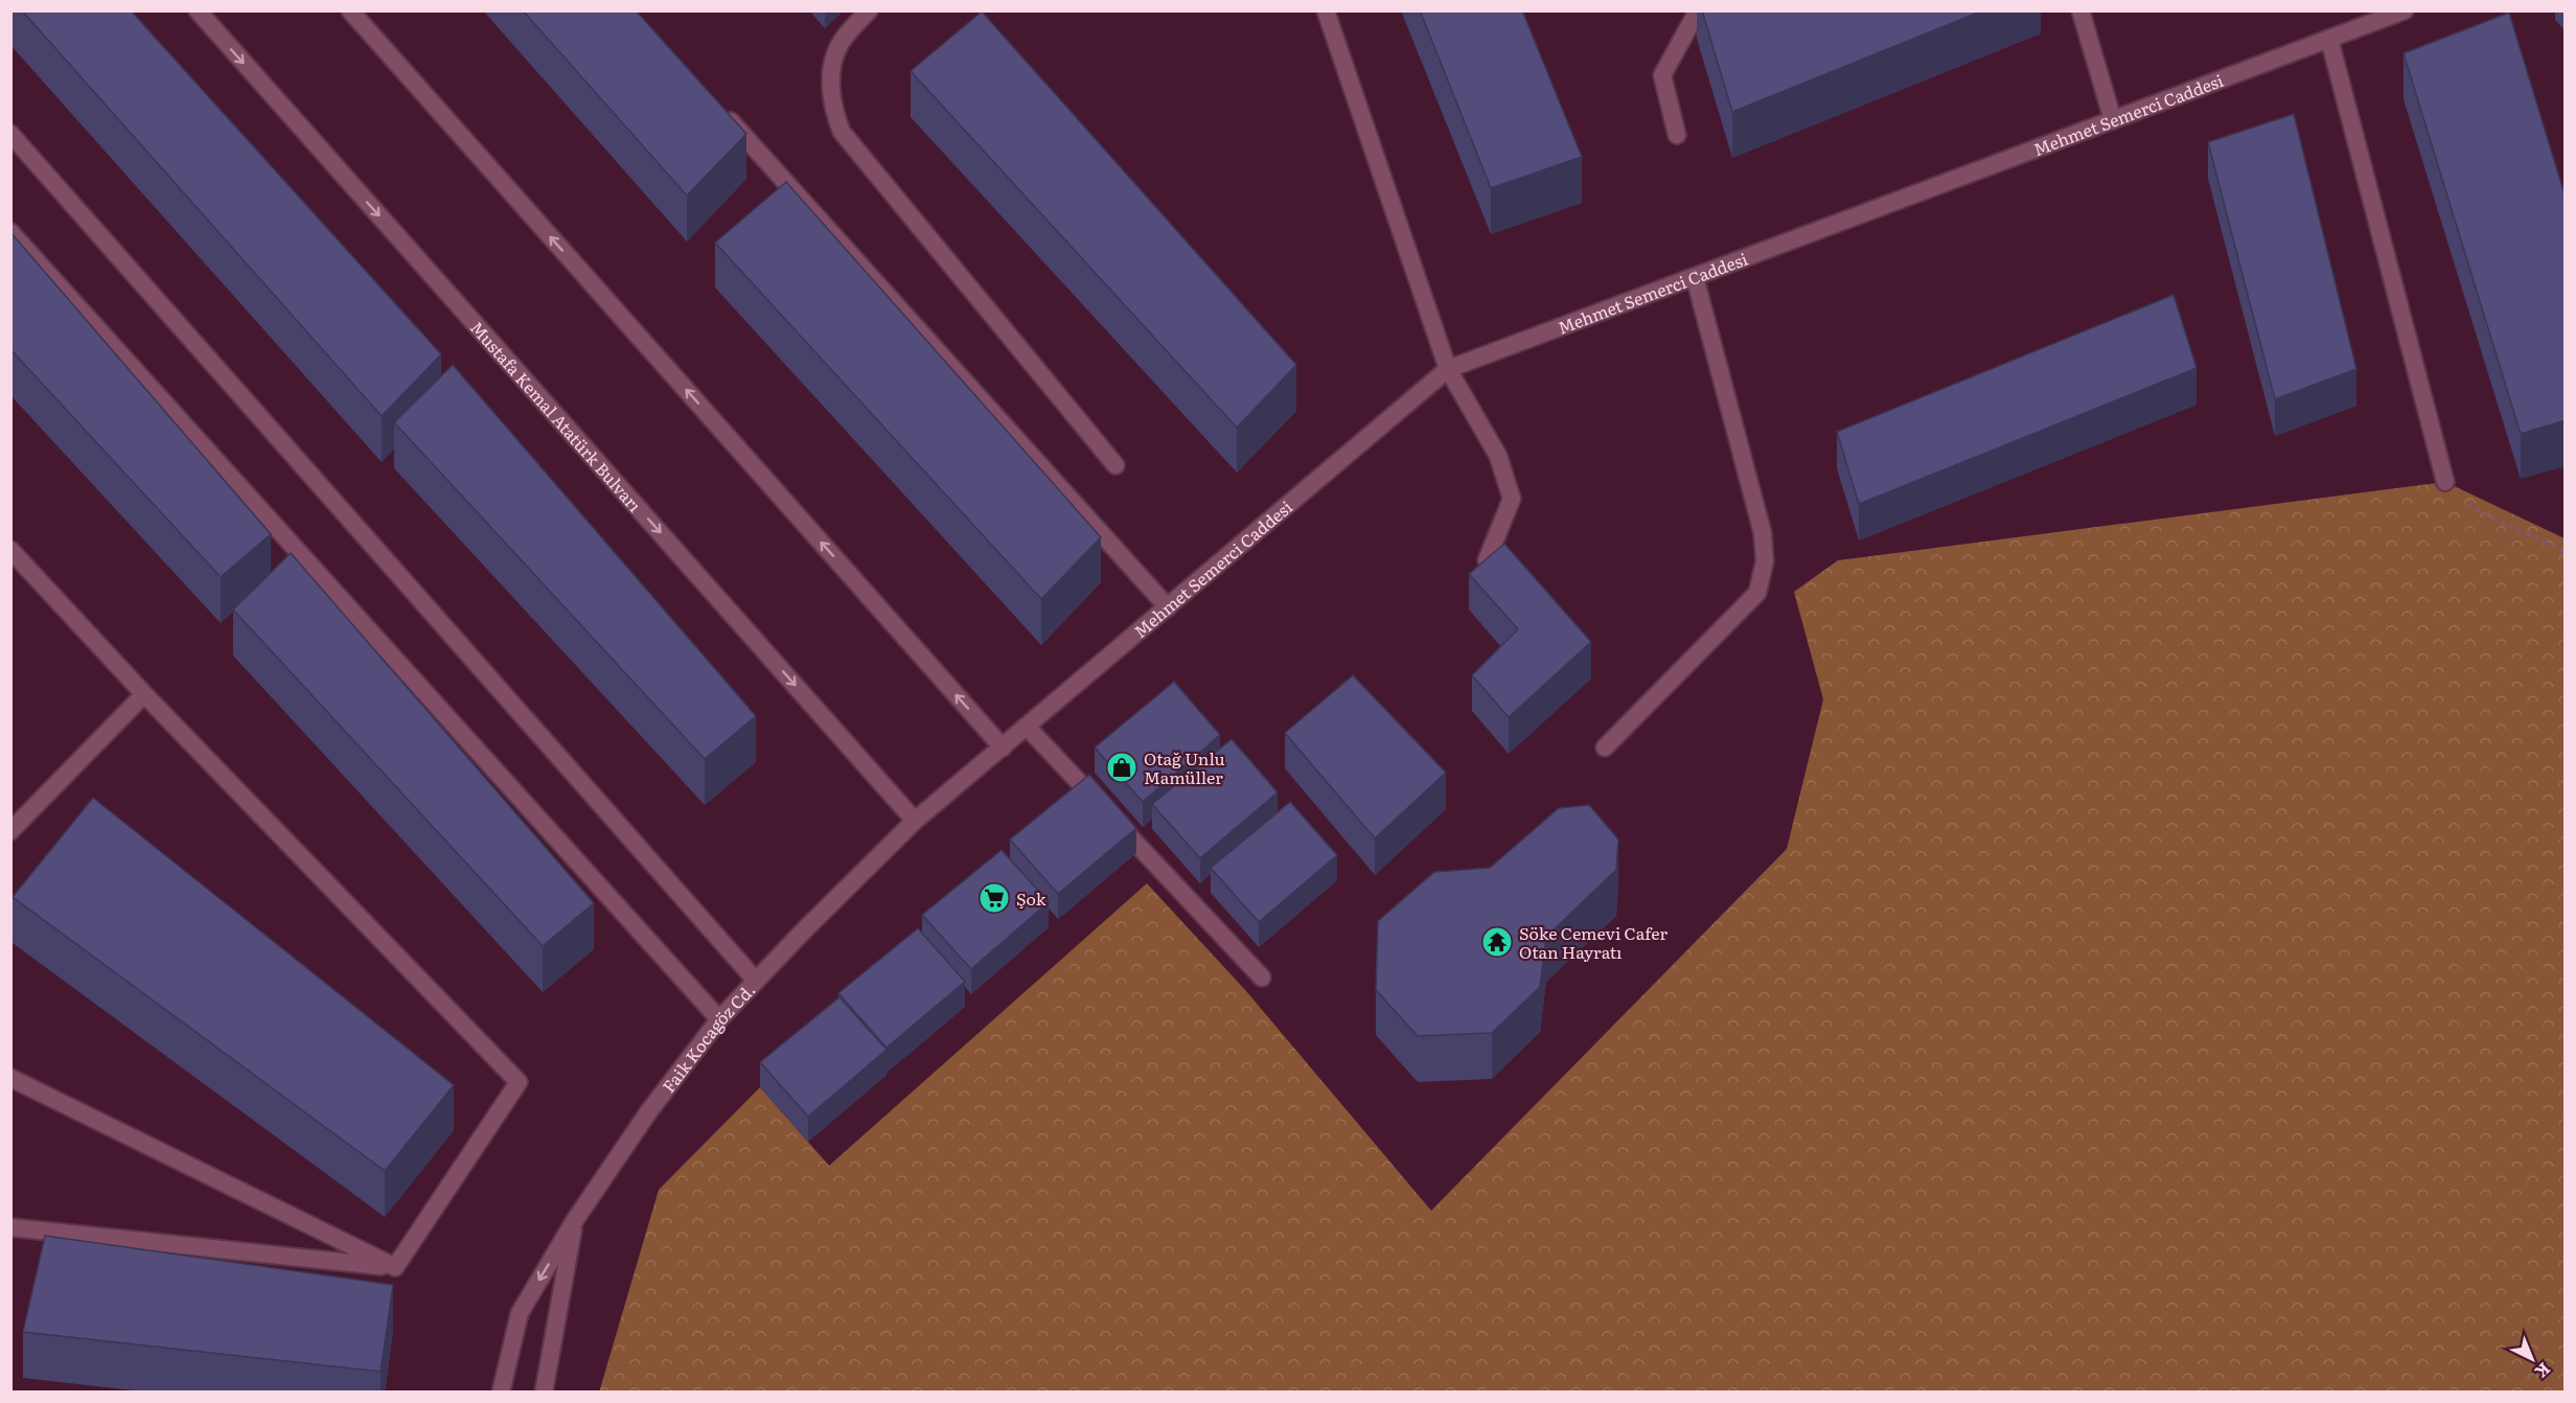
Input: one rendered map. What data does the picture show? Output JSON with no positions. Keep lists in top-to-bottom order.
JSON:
{
  "streets": {
    "street": ["Mehmet Semerci Caddesi", "Mustafa Kemal Atatürk Bulvarı", "Faik Kocagöz Cd."]
  },
  "crossings": [
    ["Mehmet Semerci Caddesi", "Faik Kocagöz Cd."],
    ["Mustafa Kemal Atatürk Bulvarı", "Faik Kocagöz Cd."]
  ],
  "places": {
    "shop": ["Otağ Unlu Mamüller"],
    "supermarket": ["Şok"],
    "temple": ["Söke Cemevi Cafer Otan Hayratı"]
  },
  "north": "bottom right"
}
